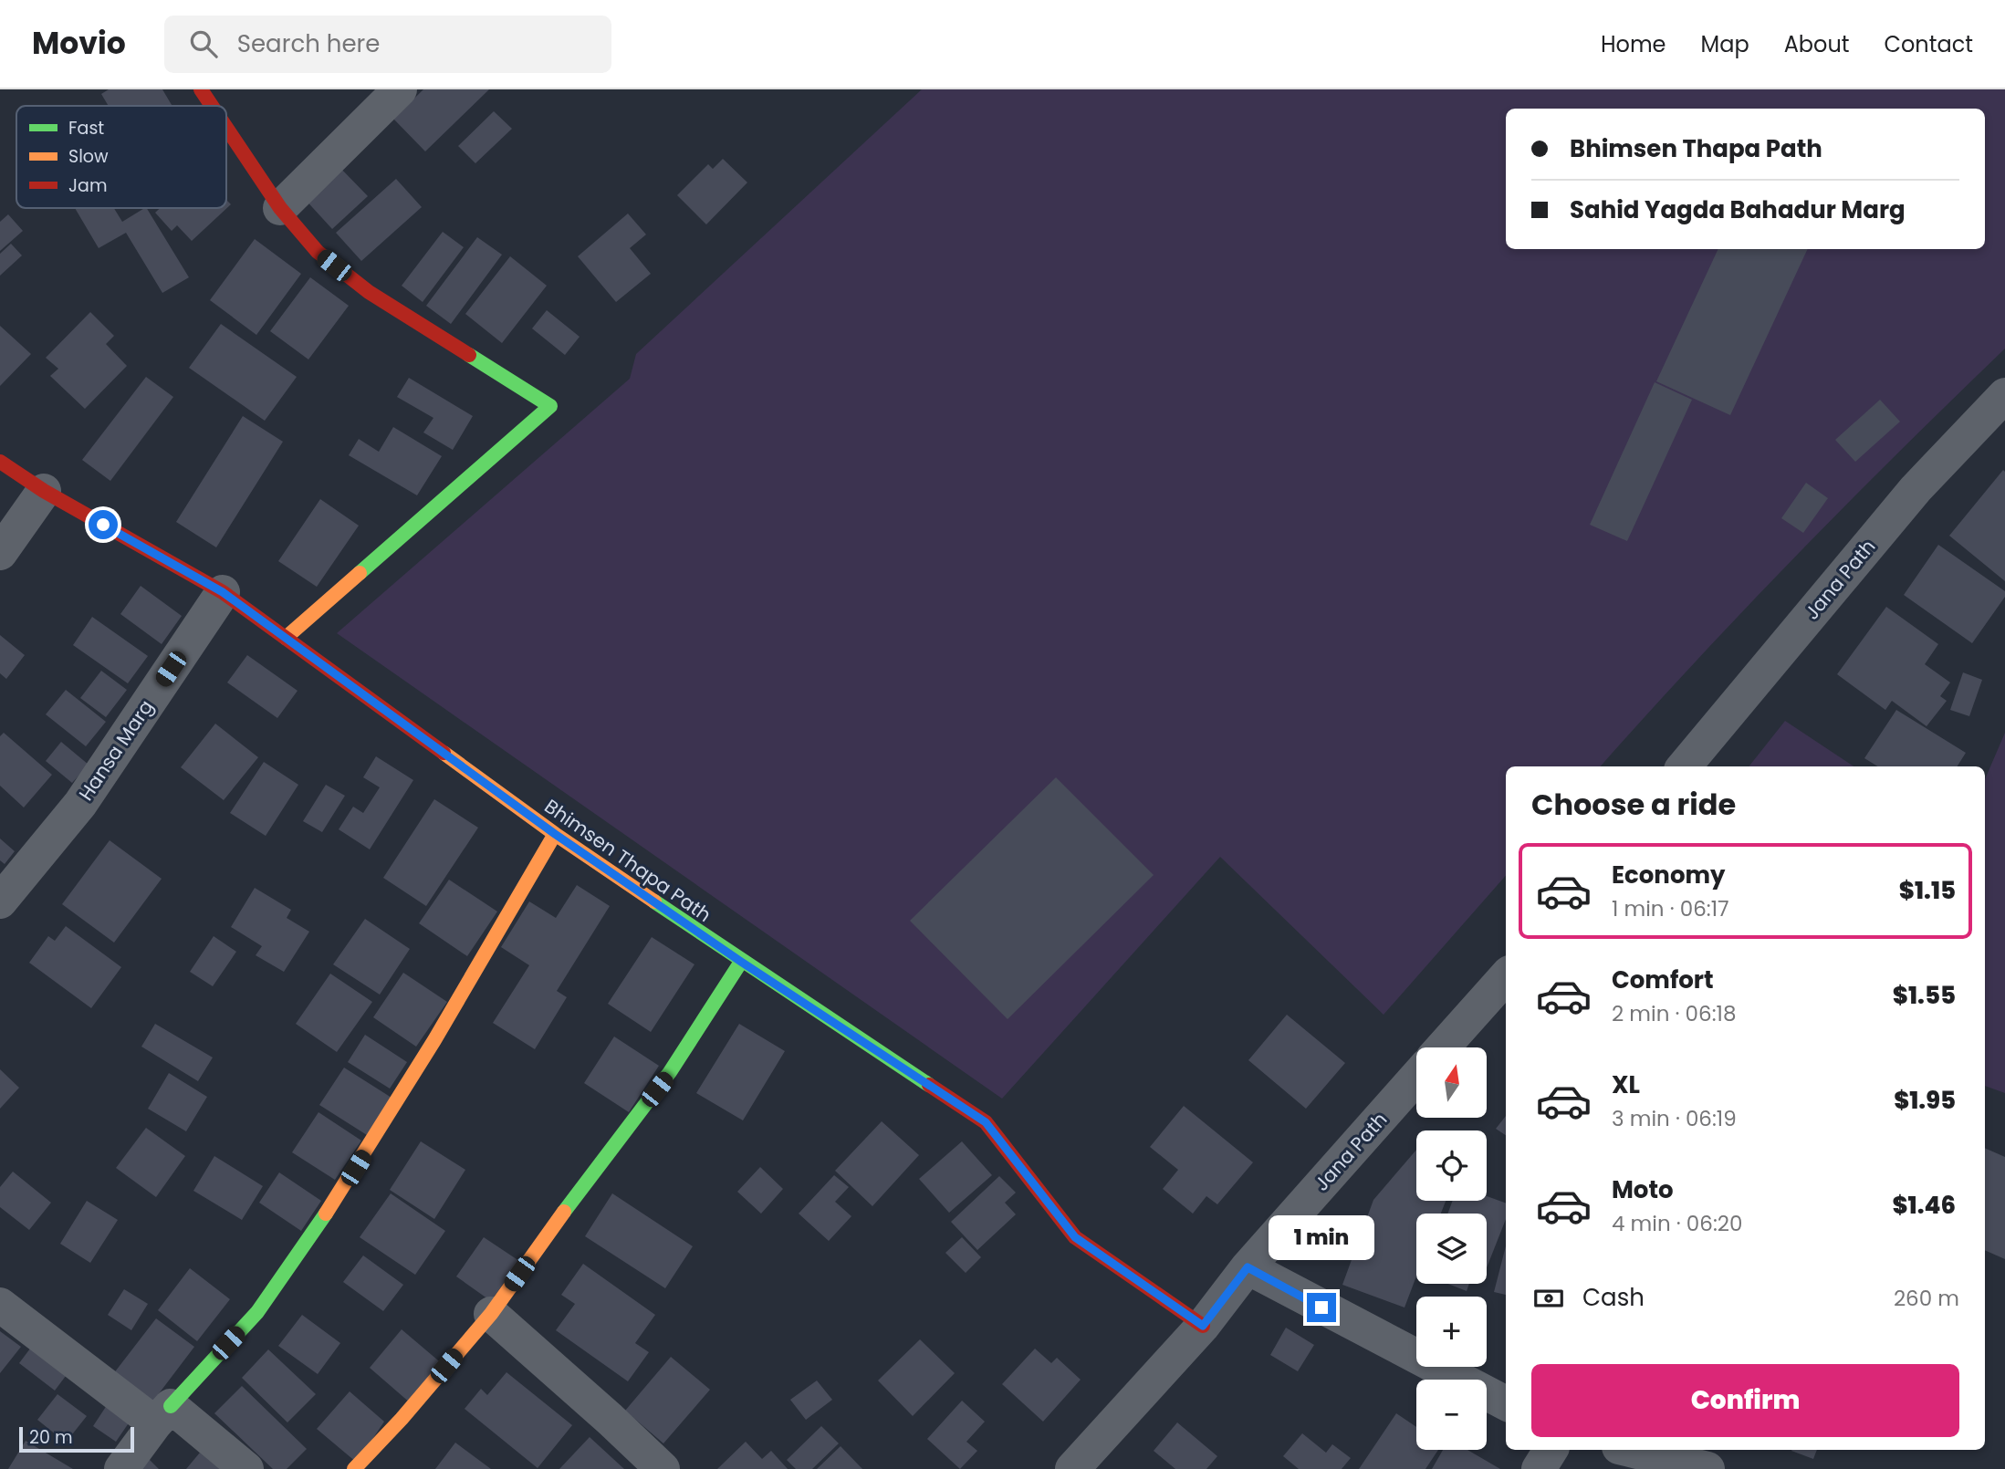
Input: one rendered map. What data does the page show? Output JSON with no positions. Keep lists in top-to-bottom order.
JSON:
{
  "streets": {
    "street": ["Jana Path", "Hansa Marg", "Bhimsen Thapa Path"]
  },
  "crossings": [
    ["Jana Path", "Bhimsen Thapa Path"],
    ["Hansa Marg", "Bhimsen Thapa Path"]
  ],
  "legend": ["Fast", "Slow", "Jam"],
  "scale_bar": "20 m",
  "north": "top",
  "page": {
    "header": "Movio",
    "search": "Search here",
    "nav": [
      "Home",
      "Map",
      "About",
      "Contact"
    ],
    "banner": ["Bhimsen Thapa Path", "Sahid Yagda Bahadur Marg"],
    "heading": "Choose a ride",
    "list": [
      {
        "name": "Economy",
        "note": "1 min · 06:17",
        "value": "$1.15"
      },
      {
        "name": "Comfort",
        "note": "2 min · 06:18",
        "value": "$1.55"
      },
      {
        "name": "XL",
        "note": "3 min · 06:19",
        "value": "$1.95"
      },
      {
        "name": "Moto",
        "note": "4 min · 06:20",
        "value": "$1.46"
      }
    ],
    "map_buttons": ["+", "−"],
    "bubble": "1 min",
    "pay": ["Cash", "260 m"],
    "buttons": "Confirm",
    "scale": "20 m"
  }
}
